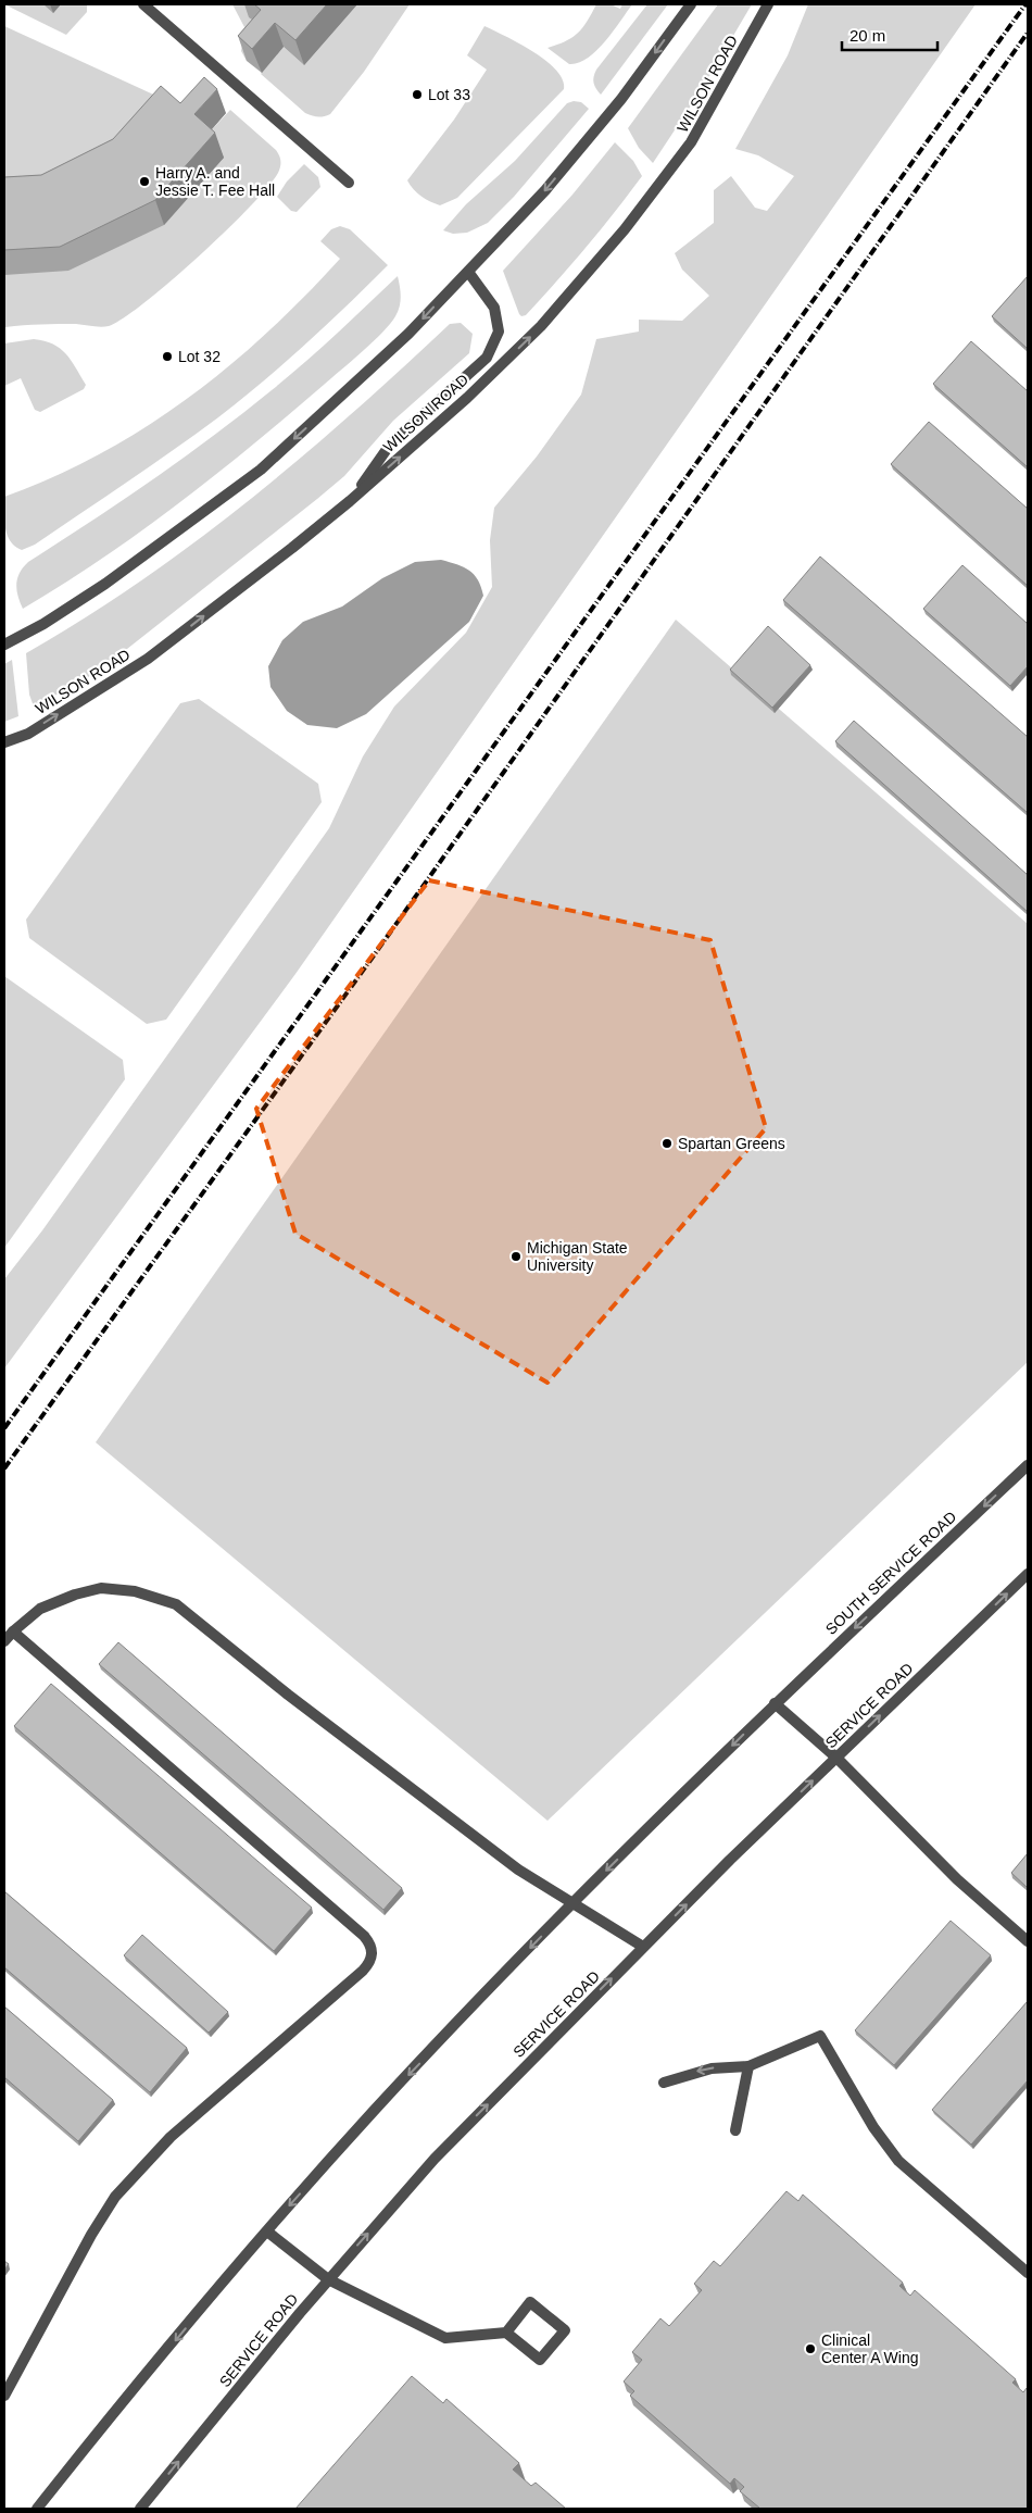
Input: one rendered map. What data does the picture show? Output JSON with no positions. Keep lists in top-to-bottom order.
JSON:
{
  "streets": {
    "street": ["WILSON ROAD", "SOUTH SERVICE ROAD", "SERVICE ROAD"]
  },
  "one_way": ["SOUTH SERVICE ROAD"],
  "places": [
    "Lot 33",
    "Harry A. and Jessie T. Fee Hall",
    "Lot 32",
    "Spartan Greens",
    "Michigan State University",
    "Clinical Center A Wing"
  ],
  "scale_bar": "20 m"
}
